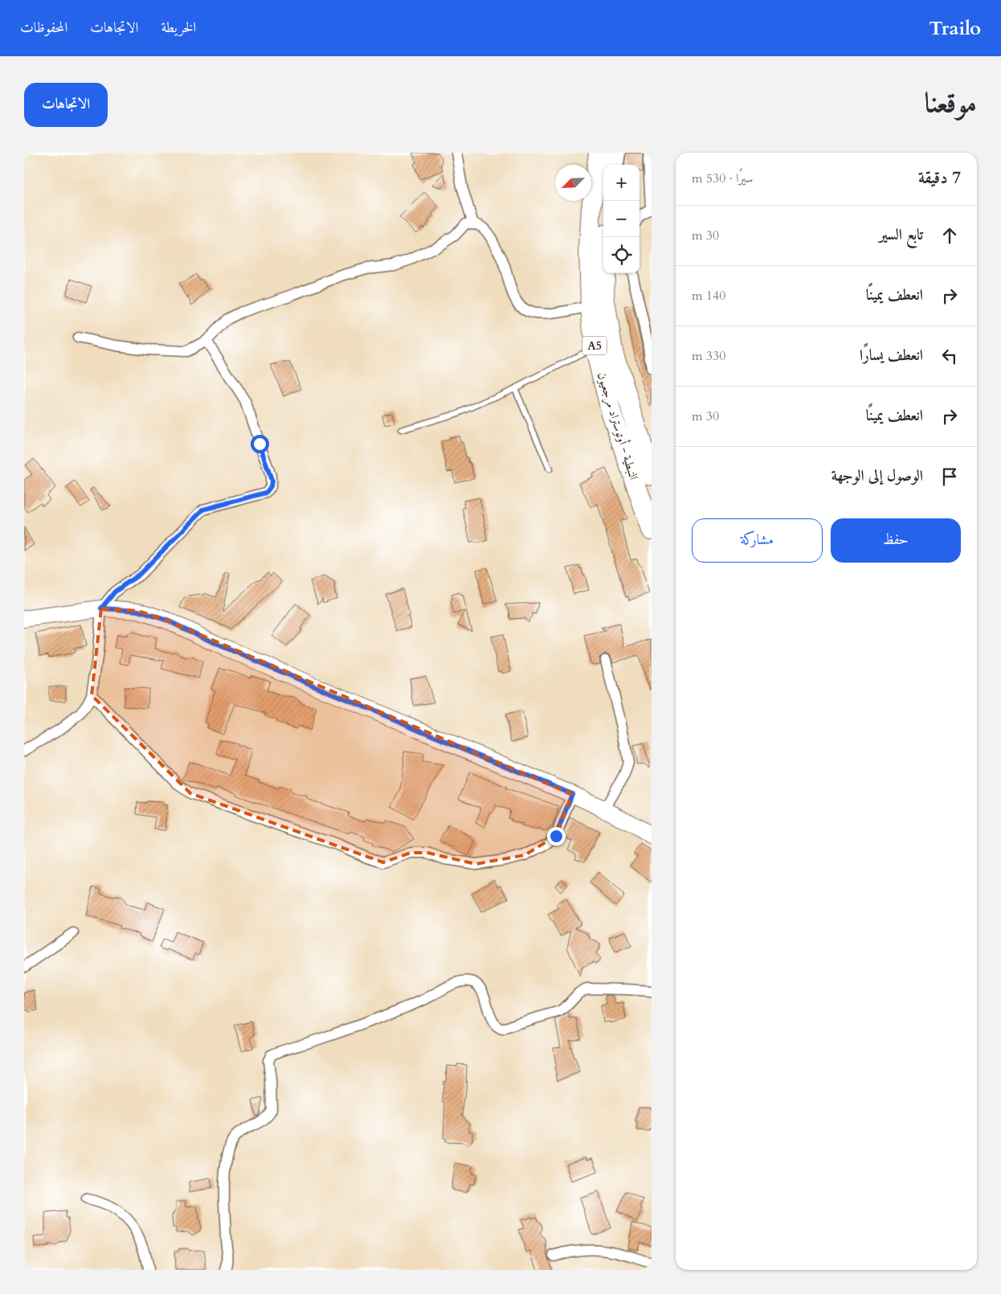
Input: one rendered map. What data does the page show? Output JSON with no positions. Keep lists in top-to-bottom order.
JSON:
{
  "streets": {
    "highway": ["A5", "النبطية - أوتوستراد مرجعيون"]
  },
  "north": "bottom left",
  "page": {
    "header": "Trailo",
    "nav": ["الخريطة", "الاتجاهات", "المحفوظات"],
    "title": "موقعنا",
    "buttons": [
      "الاتجاهات",
      ["حفظ", "مشاركة"]
    ],
    "heading": ["7 دقيقة", "سيرًا · 530 m"],
    "map_buttons": ["+", "−"],
    "list": [
      ["تابع السير", "30 m"],
      ["انعطف يمينًا", "140 m"],
      ["انعطف يسارًا", "330 m"],
      ["انعطف يمينًا", "30 m"],
      "الوصول إلى الوجهة"
    ]
  }
}
